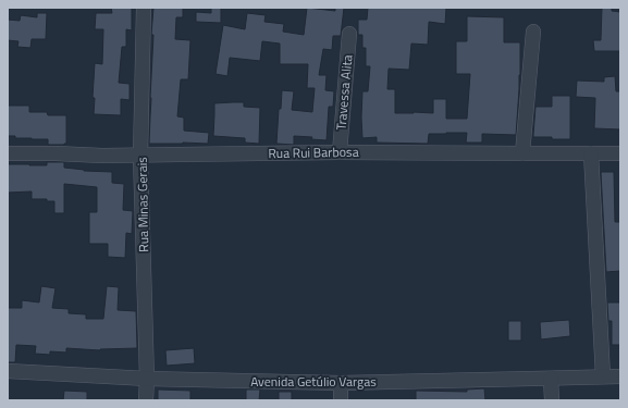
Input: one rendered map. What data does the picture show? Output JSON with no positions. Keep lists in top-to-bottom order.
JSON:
{
  "streets": {
    "street": [
      "Travessa Alita",
      "Rua Rui Barbosa",
      "Rua Minas Gerais",
      "Avenida Getúlio Vargas"
    ]
  },
  "crossings": [
    ["Travessa Alita", "Rua Rui Barbosa"],
    ["Rua Rui Barbosa", "Rua Minas Gerais"],
    ["Rua Minas Gerais", "Avenida Getúlio Vargas"]
  ]
}
